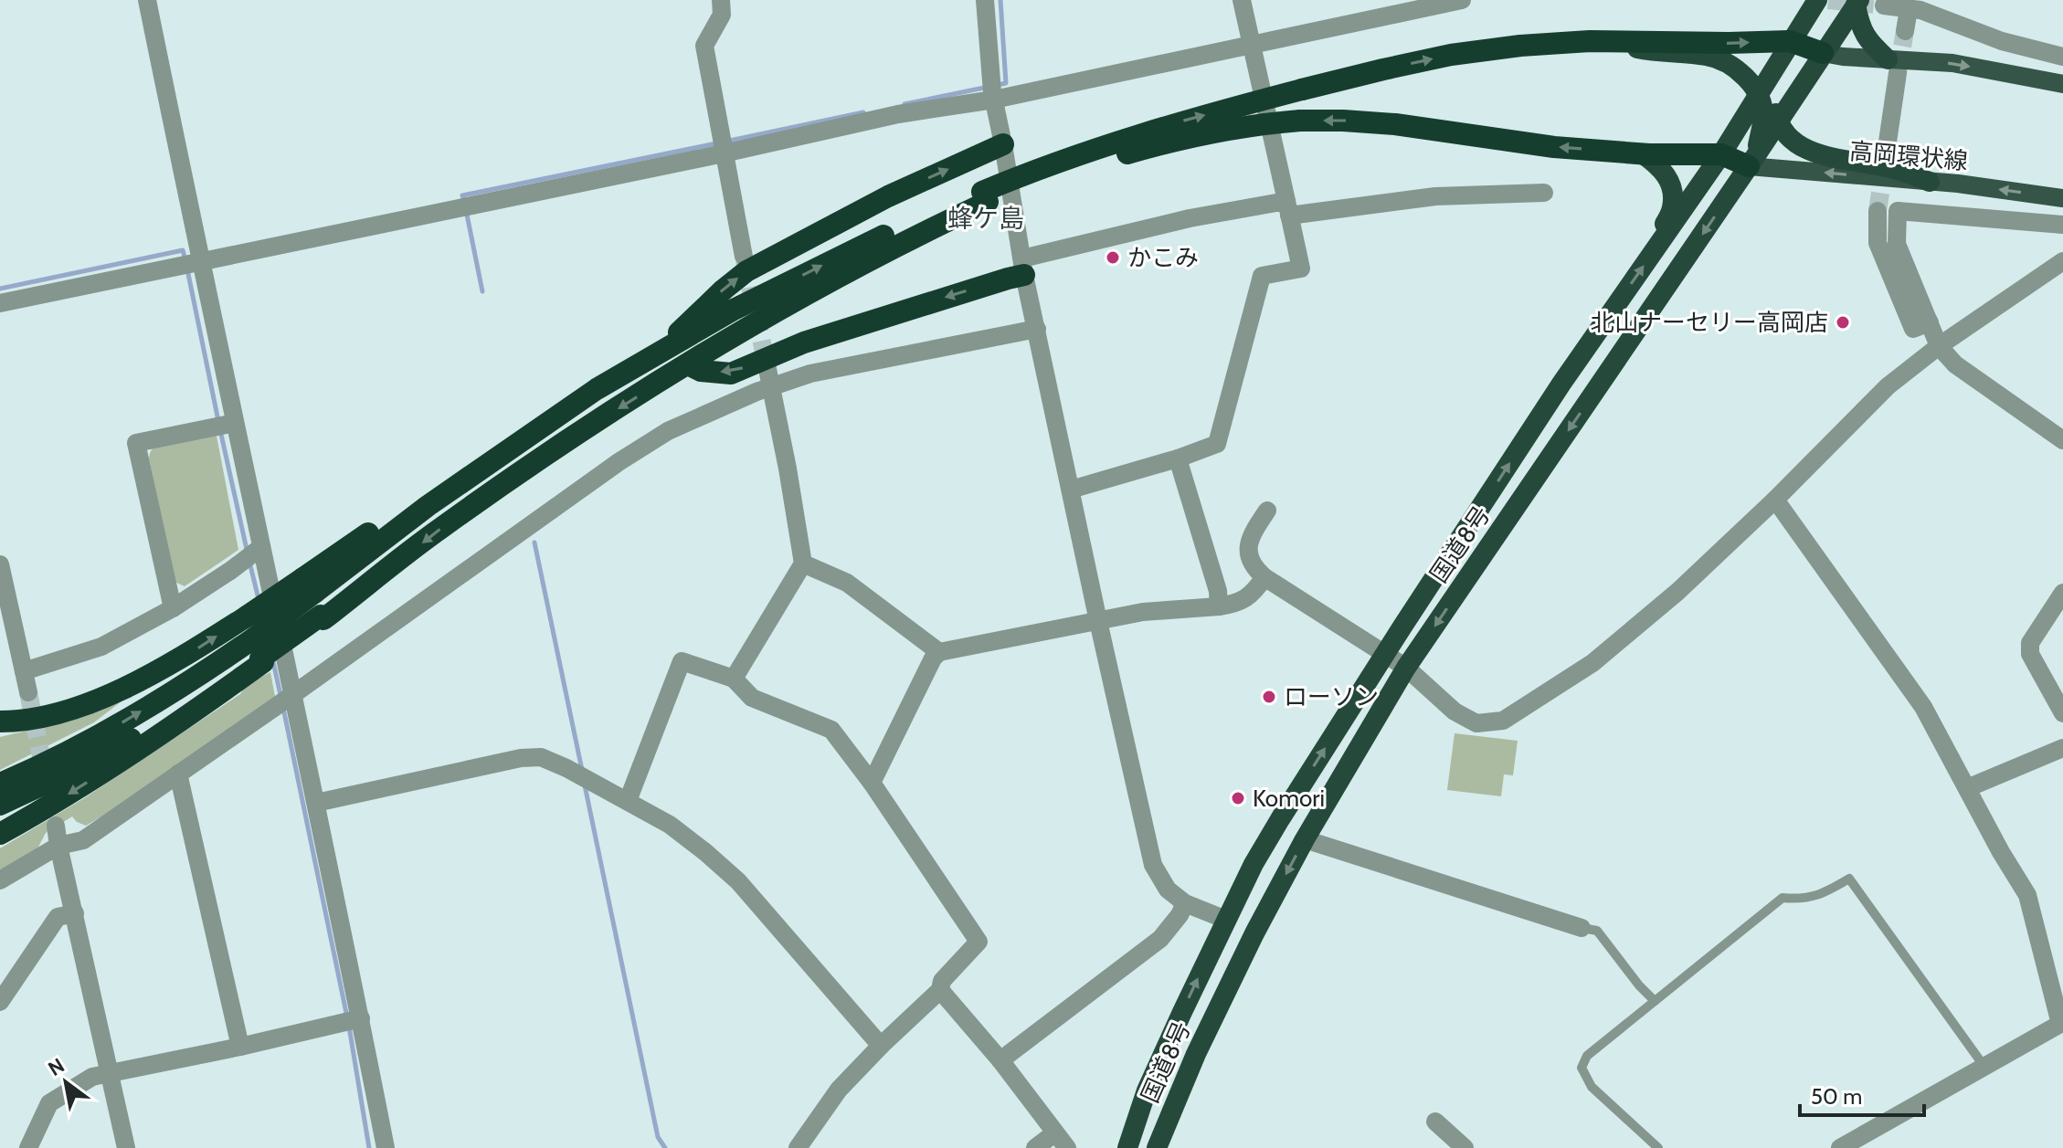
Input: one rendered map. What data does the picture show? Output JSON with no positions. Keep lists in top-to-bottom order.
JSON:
{
  "streets": {
    "highway": ["国道8号"],
    "main road": ["高岡環状線"]
  },
  "crossings": [
    ["高岡環状線", "国道8号"]
  ],
  "districts": ["蜂ケ島"],
  "places": [
    "かこみ",
    "北山ナーセリー高岡店",
    "ローソン",
    "Komori"
  ],
  "scale_bar": "50 m",
  "north": "top left"
}
